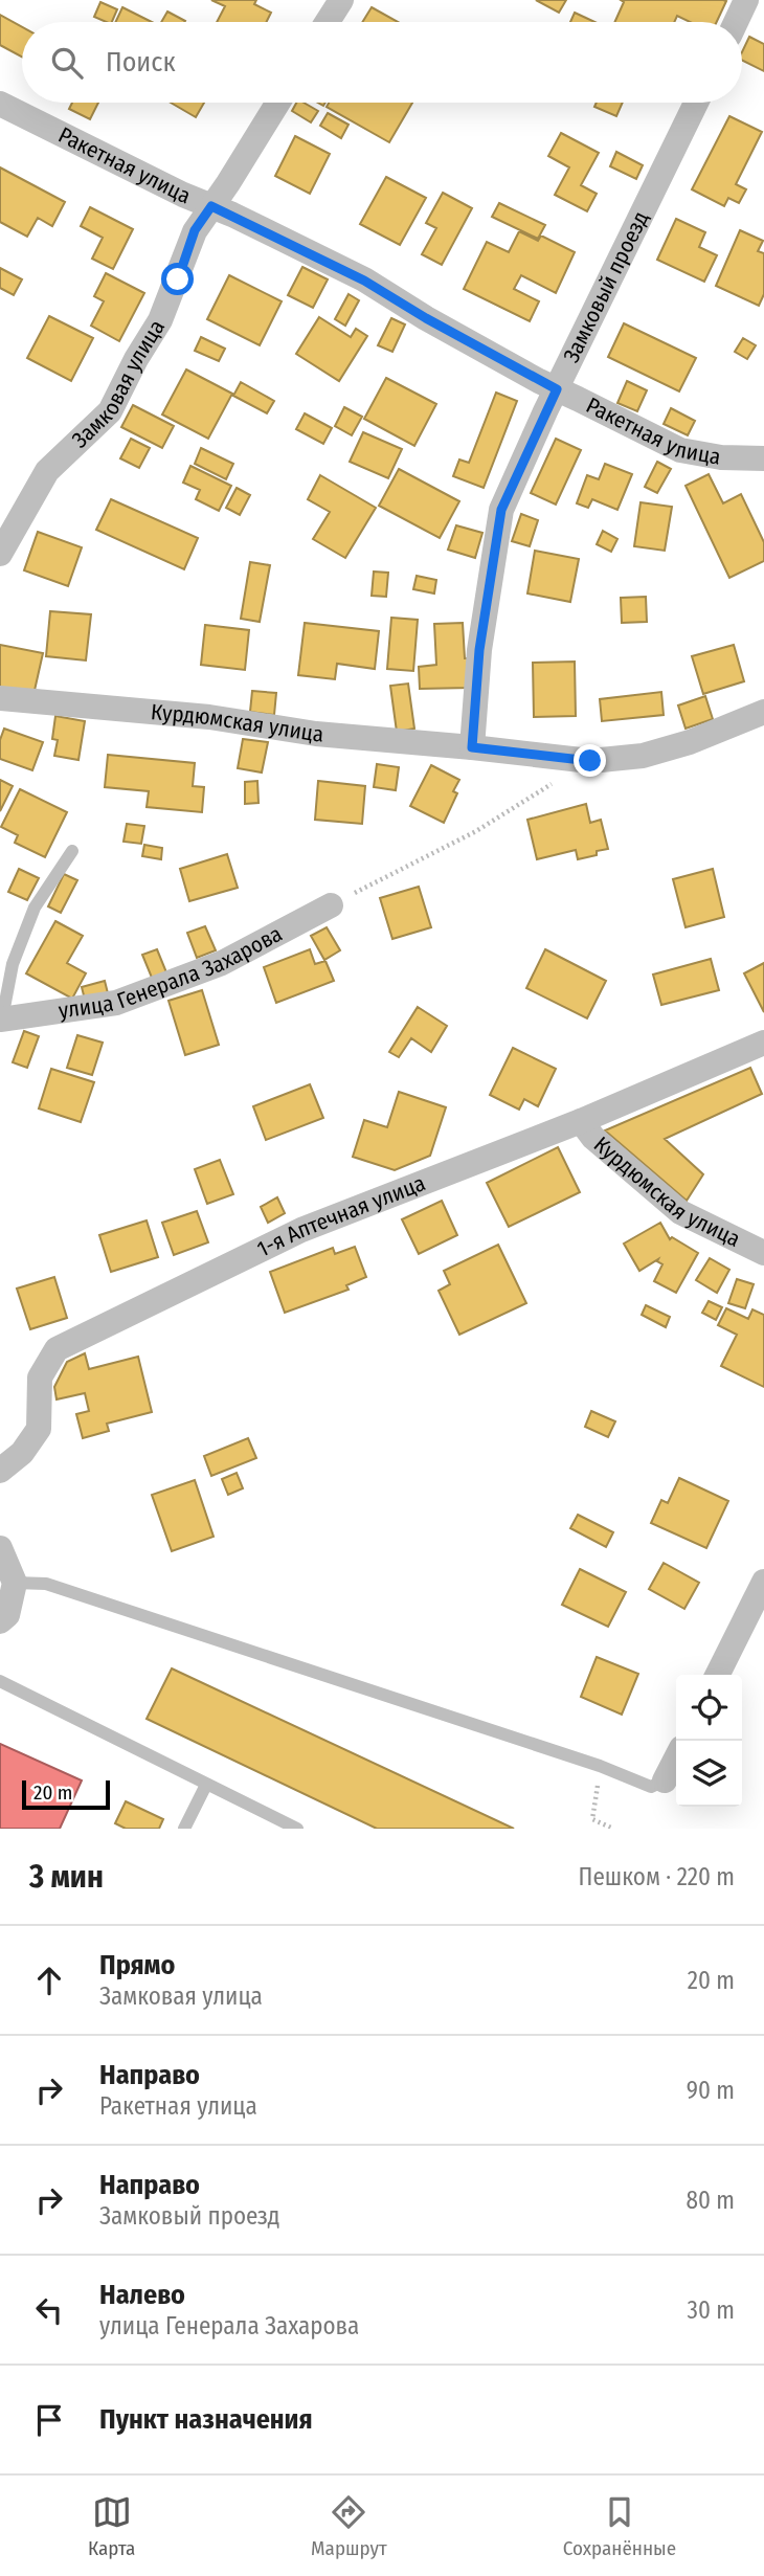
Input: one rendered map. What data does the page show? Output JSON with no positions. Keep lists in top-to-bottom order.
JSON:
{
  "streets": {
    "street": [
      "Ракетная улица",
      "Замковый проезд",
      "Замковая улица",
      "Курдюмская улица",
      "улица Генерала Захарова",
      "1-я Аптечная улица"
    ]
  },
  "crossings": [
    ["Ракетная улица", "Замковый проезд"],
    ["Ракетная улица", "Замковая улица"],
    ["Замковый проезд", "Курдюмская улица"],
    ["Курдюмская улица", "1-я Аптечная улица"]
  ],
  "scale_bar": "20 m",
  "page": {
    "search": "Поиск",
    "scale": "20 m",
    "heading": ["3 мин", "Пешком · 220 m"],
    "list": [
      ["Прямо", "Замковая улица", "20 m"],
      ["Направо", "Ракетная улица", "90 m"],
      ["Направо", "Замковый проезд", "80 m"],
      ["Налево", "улица Генерала Захарова", "30 m"],
      "Пункт назначения"
    ],
    "nav": ["Карта", "Маршрут", "Сохранённые"]
  }
}
